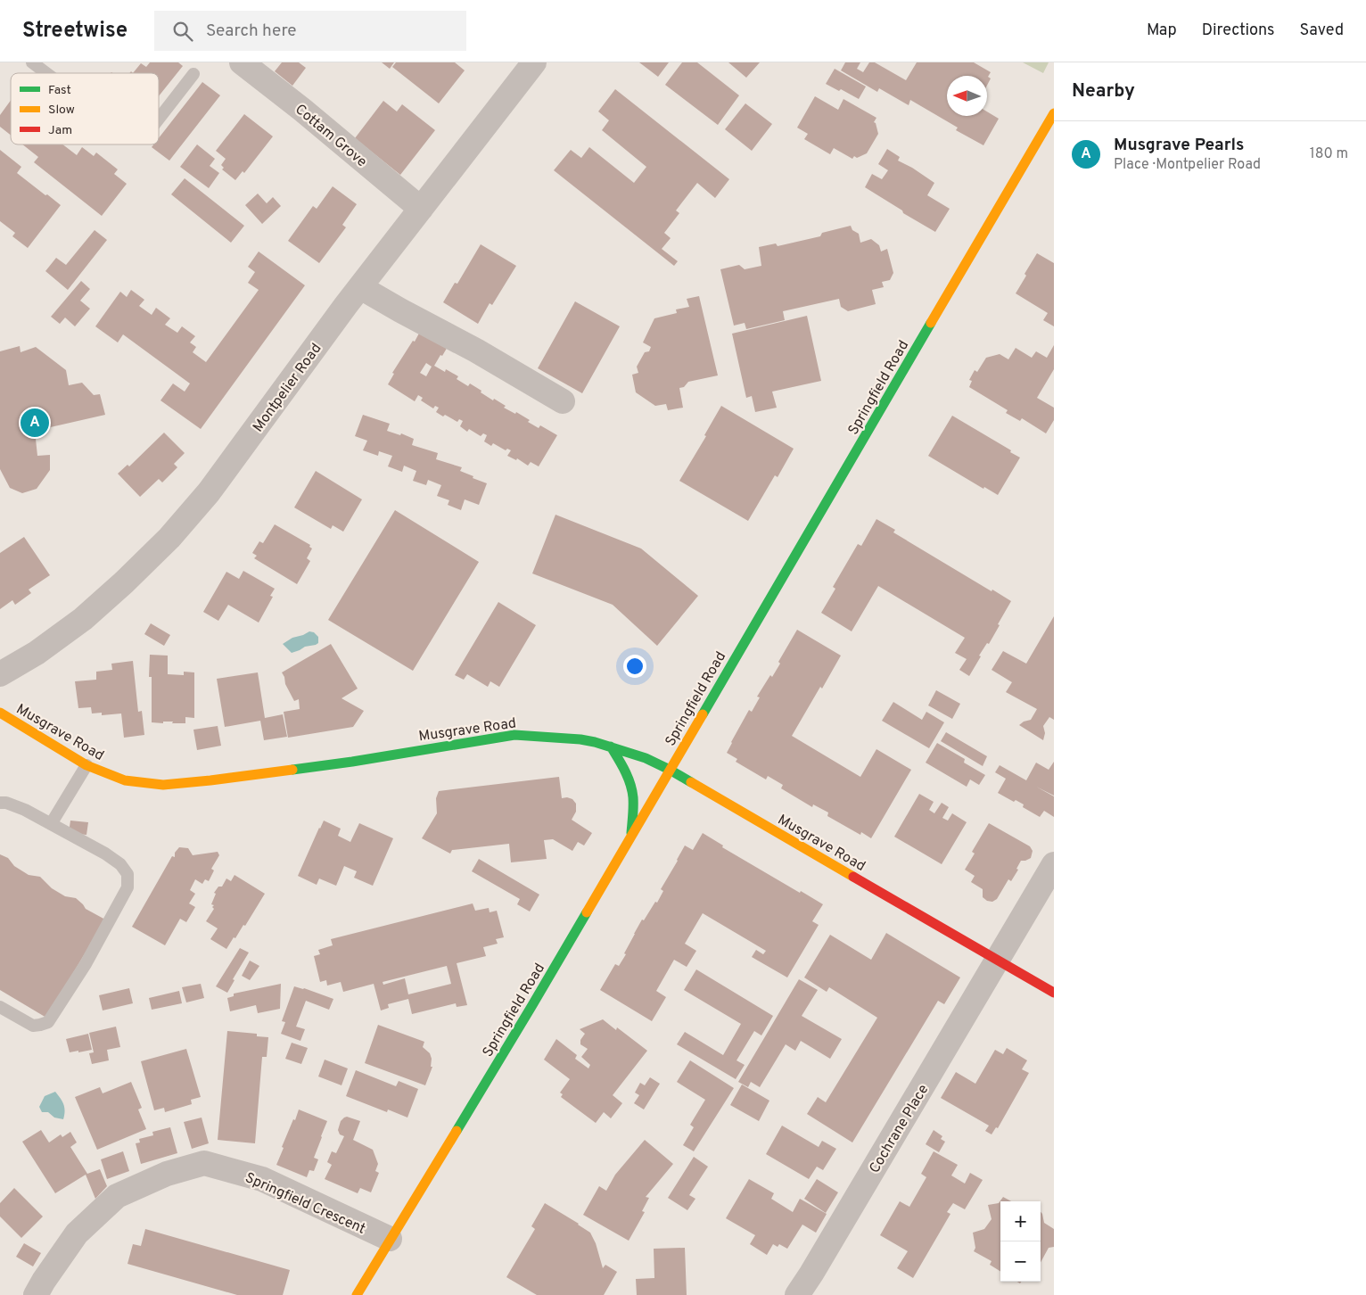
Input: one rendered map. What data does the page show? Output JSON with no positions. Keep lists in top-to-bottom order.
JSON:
{
  "streets": {
    "street": [
      "Cottam Grove",
      "Montpelier Road",
      "Springfield Road",
      "Musgrave Road",
      "Cochrane Place",
      "Springfield Crescent"
    ]
  },
  "crossings": [
    ["Cottam Grove", "Montpelier Road"],
    ["Springfield Road", "Musgrave Road"],
    ["Springfield Road", "Springfield Crescent"],
    ["Musgrave Road", "Cochrane Place"]
  ],
  "legend": ["Fast", "Slow", "Jam"],
  "north": "left",
  "page": {
    "header": "Streetwise",
    "search": "Search here",
    "nav": ["Map", "Directions", "Saved"],
    "heading": "Nearby",
    "list": [
      {
        "mark": "A",
        "name": "Musgrave Pearls",
        "note": "Place · Montpelier Road",
        "value": "180 m"
      }
    ],
    "pins": "A",
    "map_buttons": ["+", "−"]
  }
}
